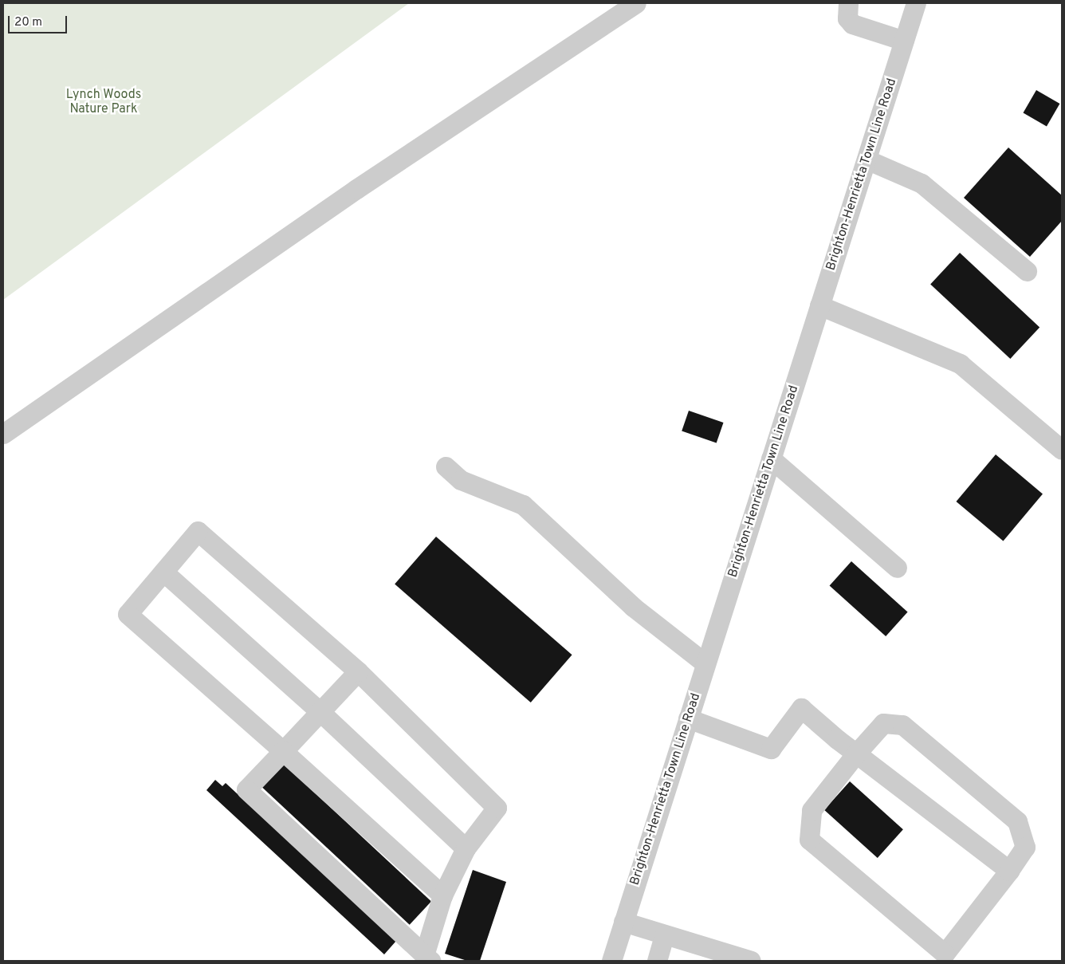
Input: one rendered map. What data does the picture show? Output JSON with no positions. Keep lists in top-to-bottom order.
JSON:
{
  "streets": {
    "street": ["Brighton-Henrietta Town Line Road"]
  },
  "parks": ["Lynch Woods Nature Park"],
  "scale_bar": "20 m"
}
